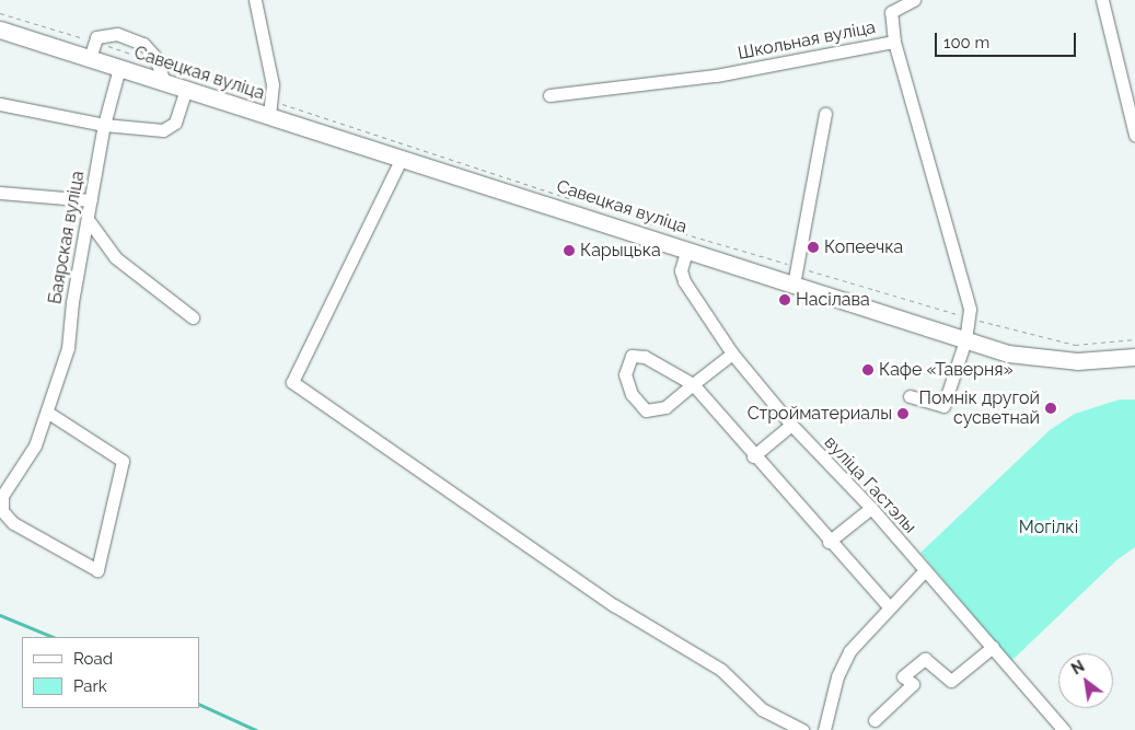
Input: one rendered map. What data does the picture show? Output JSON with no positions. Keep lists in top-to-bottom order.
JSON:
{
  "streets": {
    "main road": ["Савецкая вуліца"],
    "street": ["Школьная вуліца", "Баярская вуліца", "вуліца Гастэлы"]
  },
  "crossings": [
    ["Школьная вуліца", "Савецкая вуліца"],
    ["Савецкая вуліца", "Баярская вуліца"],
    ["Савецкая вуліца", "вуліца Гастэлы"]
  ],
  "parks": ["Могілкі"],
  "places": [
    "Копеечка",
    "Карыцька",
    "Насілава",
    "Кафе «Таверня»",
    "Помнік другой сусветнай",
    "Стройматериалы"
  ],
  "legend": ["Road", "Park"],
  "scale_bar": "100 m",
  "north": "top left"
}
